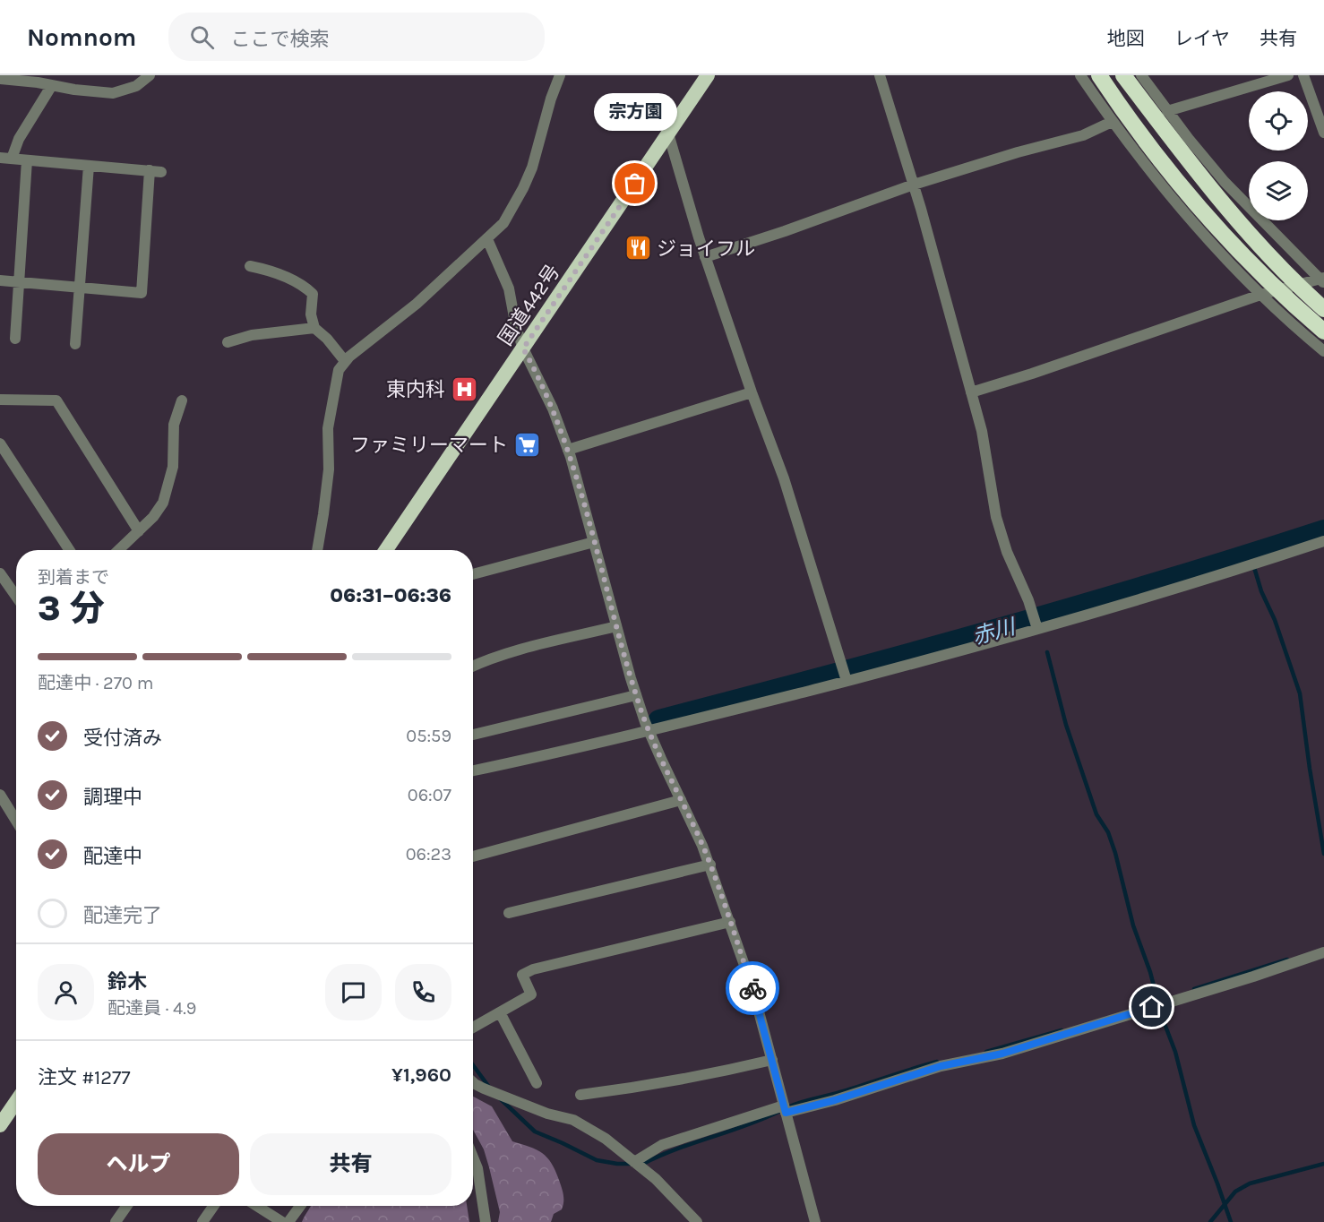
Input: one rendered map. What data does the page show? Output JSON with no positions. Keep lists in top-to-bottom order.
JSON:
{
  "streets": {
    "highway": ["国道442号"]
  },
  "water": ["赤川"],
  "places": {
    "other": ["宗方園"],
    "restaurant": ["ジョイフル"],
    "hospital": ["東内科"],
    "supermarket": ["ファミリーマート"]
  },
  "page": {
    "header": "Nomnom",
    "search": "ここで検索",
    "nav": ["地図", "レイヤ", "共有"],
    "bubble": "宗方園",
    "heading": ["3 分", "到着まで", "06:31–06:36"],
    "panel": [
      "鈴木",
      "配達員 · 4.9",
      "注文 #1277",
      "¥1,960"
    ],
    "bar": "配達中 · 270 m",
    "list": [
      ["受付済み", "05:59"],
      ["調理中", "06:07"],
      ["配達中", "06:23"],
      "配達完了"
    ],
    "buttons": ["ヘルプ", "共有"]
  }
}
